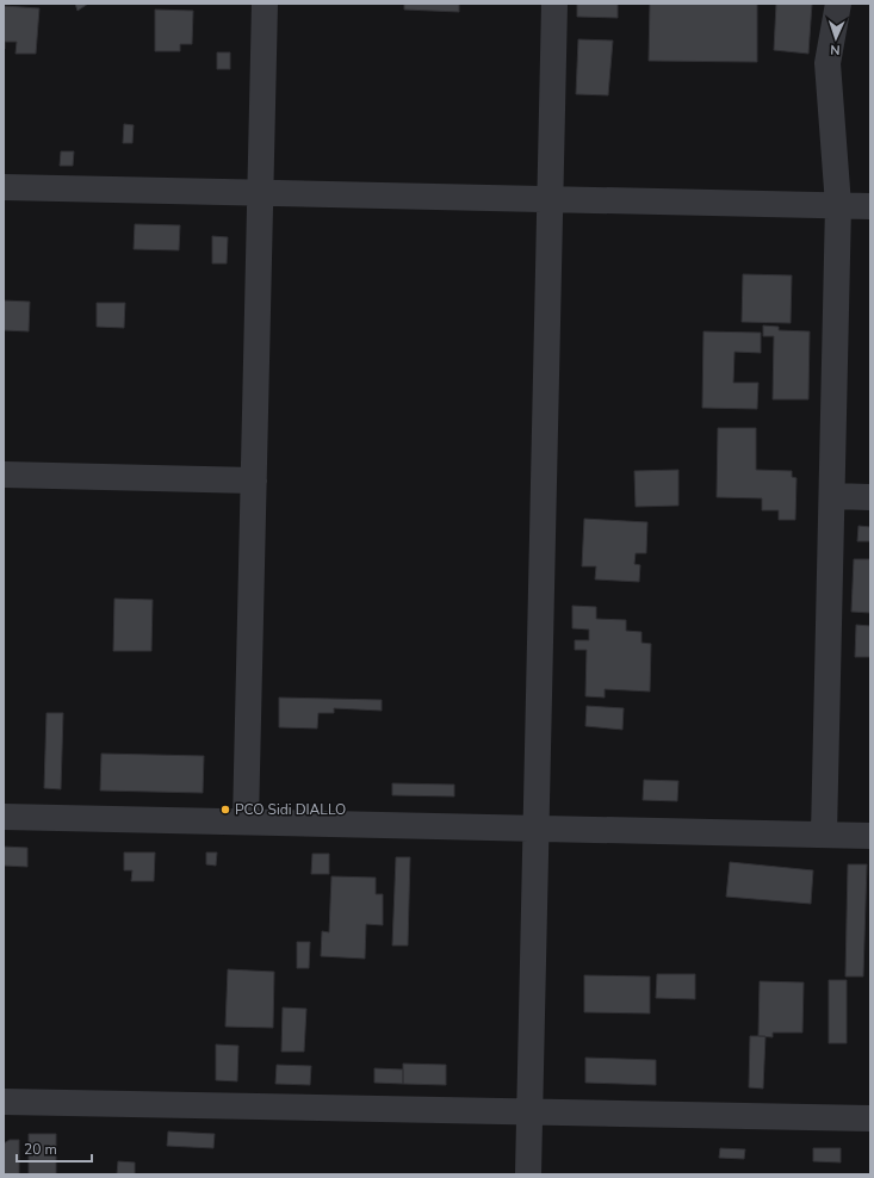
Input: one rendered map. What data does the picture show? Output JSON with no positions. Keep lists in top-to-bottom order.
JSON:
{
  "places": ["PCO Sidi DIALLO"],
  "scale_bar": "20 m",
  "north": "bottom"
}
